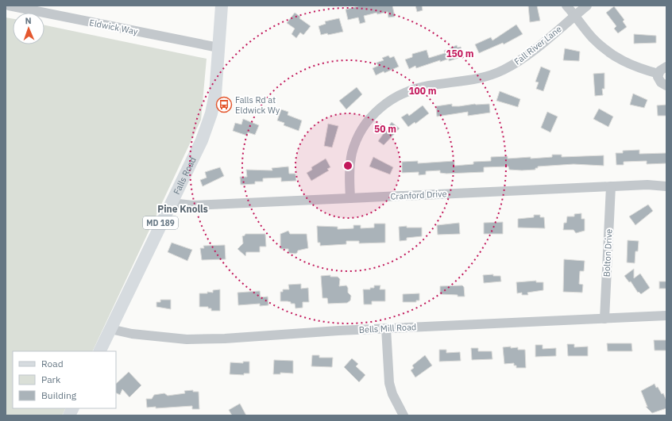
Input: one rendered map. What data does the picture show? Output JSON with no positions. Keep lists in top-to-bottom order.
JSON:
{
  "streets": {
    "main road": ["Falls Road", "MD 189"],
    "street": [
      "Eldwick Way",
      "Fall River Lane",
      "Cranford Drive",
      "Bolton Drive",
      "Bells Mill Road"
    ]
  },
  "crossings": [
    ["Eldwick Way", "Falls Road"],
    ["Fall River Lane", "Cranford Drive"],
    ["Falls Road", "Cranford Drive"],
    ["Falls Road", "Bells Mill Road"],
    ["Cranford Drive", "Bolton Drive"],
    ["Bolton Drive", "Bells Mill Road"]
  ],
  "districts": ["Pine Knolls"],
  "places": {
    "bus stop": ["Falls Rd at Eldwick Wy"]
  },
  "legend": ["Road", "Park", "Building"],
  "north": "top",
  "rings": ["150 m", "100 m", "50 m"]
}
